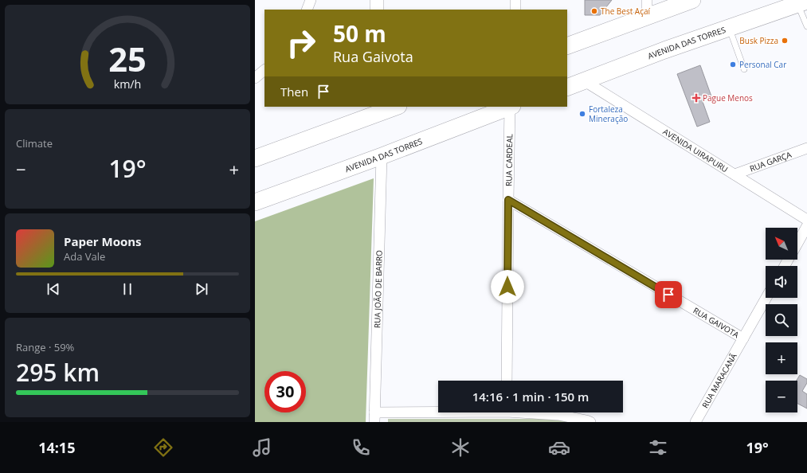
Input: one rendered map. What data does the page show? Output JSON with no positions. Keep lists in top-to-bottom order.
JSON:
{
  "streets": {
    "main road": ["AVENIDA DAS TORRES"],
    "street": [
      "AVENIDA UIRAPURU",
      "RUA CARDEAL",
      "RUA GARÇA",
      "RUA JOÃO DE BARRO",
      "RUA GAIVOTA",
      "RUA MARACANÃ"
    ]
  },
  "crossings": [
    ["AVENIDA DAS TORRES", "AVENIDA UIRAPURU"],
    ["AVENIDA DAS TORRES", "RUA JOÃO DE BARRO"],
    ["AVENIDA UIRAPURU", "RUA GARÇA"],
    ["RUA CARDEAL", "RUA GAIVOTA"],
    ["RUA GAIVOTA", "RUA MARACANÃ"]
  ],
  "places": {
    "other": [
      "The Best Açaí",
      "Busk Pizza",
      "Personal Car",
      "Fortaleza Mineração"
    ],
    "health": ["Pague Menos"]
  },
  "north": "top left",
  "page": {
    "turn": ["50 m", "Rua Gaivota"],
    "then": "Then",
    "tile": [
      "Climate",
      ["Range · 59%", "295 km"]
    ],
    "heat": ["−", "19°", "+"],
    "map_buttons": ["+", "−"],
    "song": ["Paper Moons", "Ada Vale"],
    "limit": "30",
    "trip": "14:16 · 1 min · 150 m",
    "tabs": ["14:15", "19°"],
    "gauge": ["25", "km/h"]
  }
}
